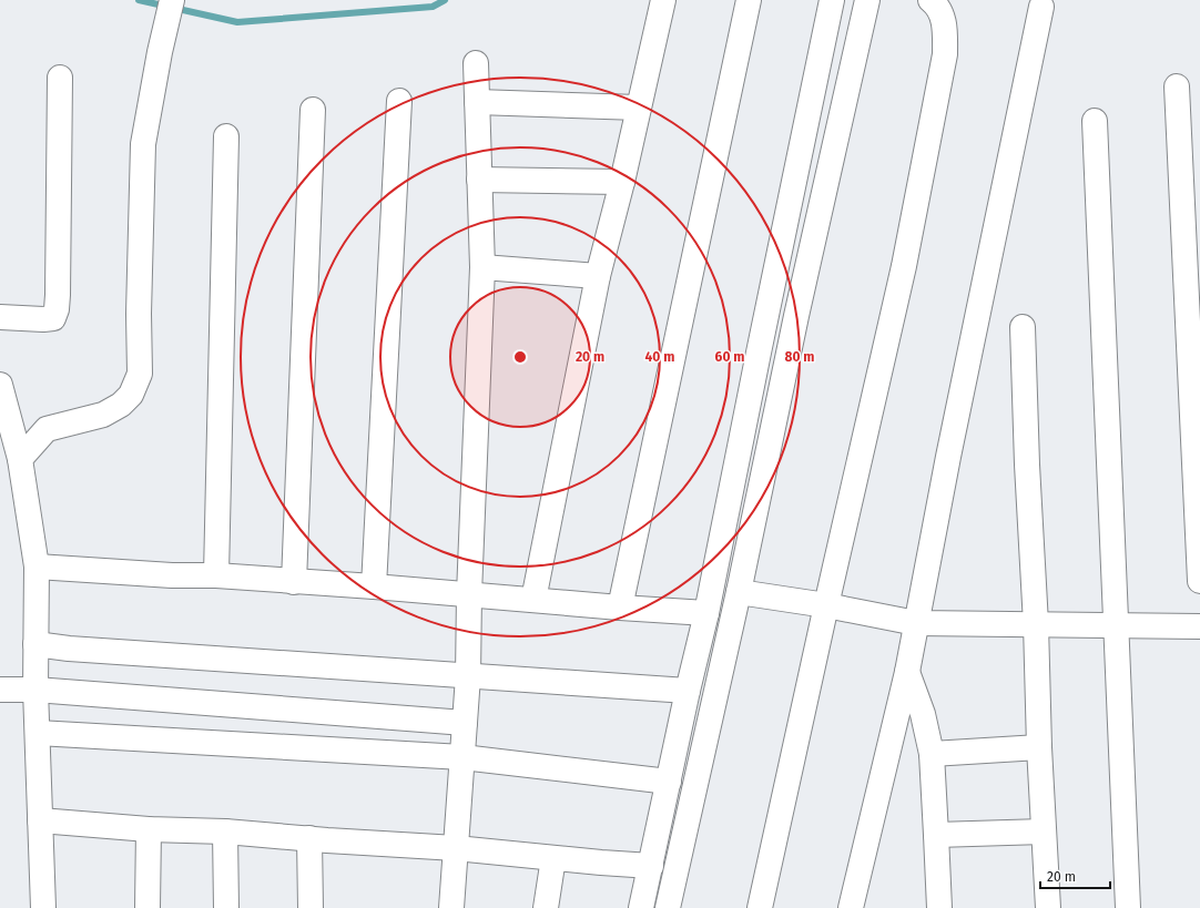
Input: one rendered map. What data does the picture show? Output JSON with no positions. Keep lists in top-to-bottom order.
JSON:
{
  "scale_bar": "20 m",
  "rings": [
    "20 m",
    "40 m",
    "60 m",
    "80 m"
  ]
}
